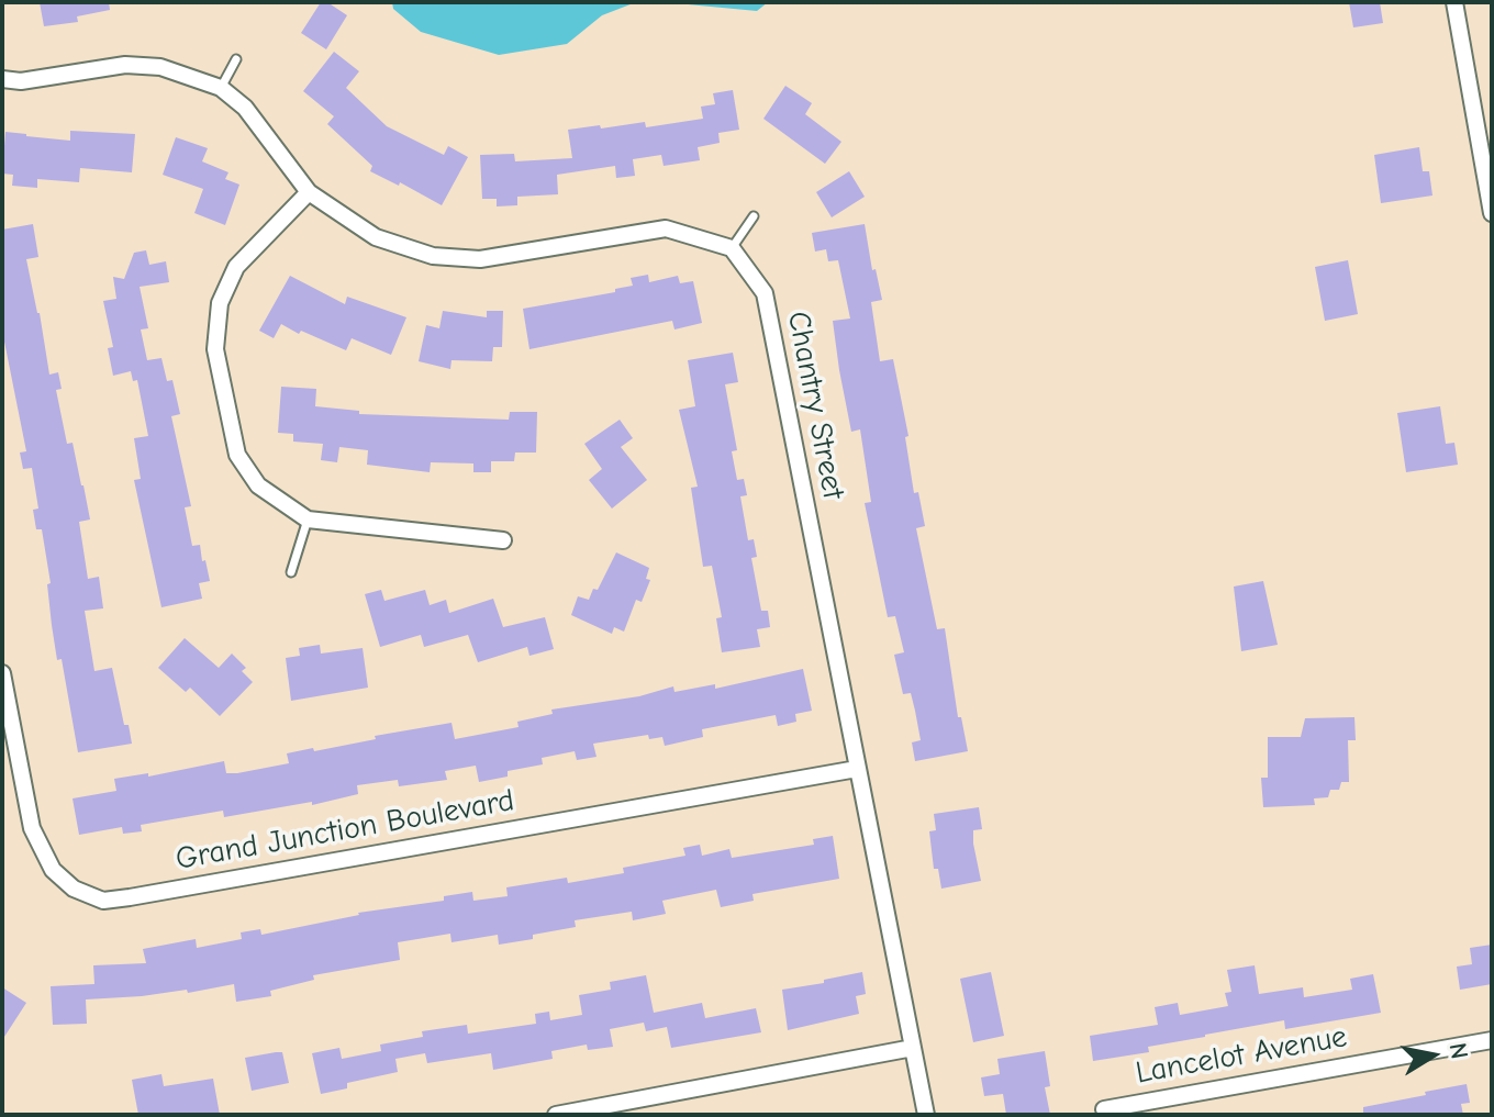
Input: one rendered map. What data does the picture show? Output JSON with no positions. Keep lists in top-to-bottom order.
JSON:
{
  "streets": {
    "street": ["Chantry Street", "Grand Junction Boulevard", "Lancelot Avenue"]
  },
  "crossings": [
    ["Chantry Street", "Grand Junction Boulevard"]
  ],
  "north": "right"
}
